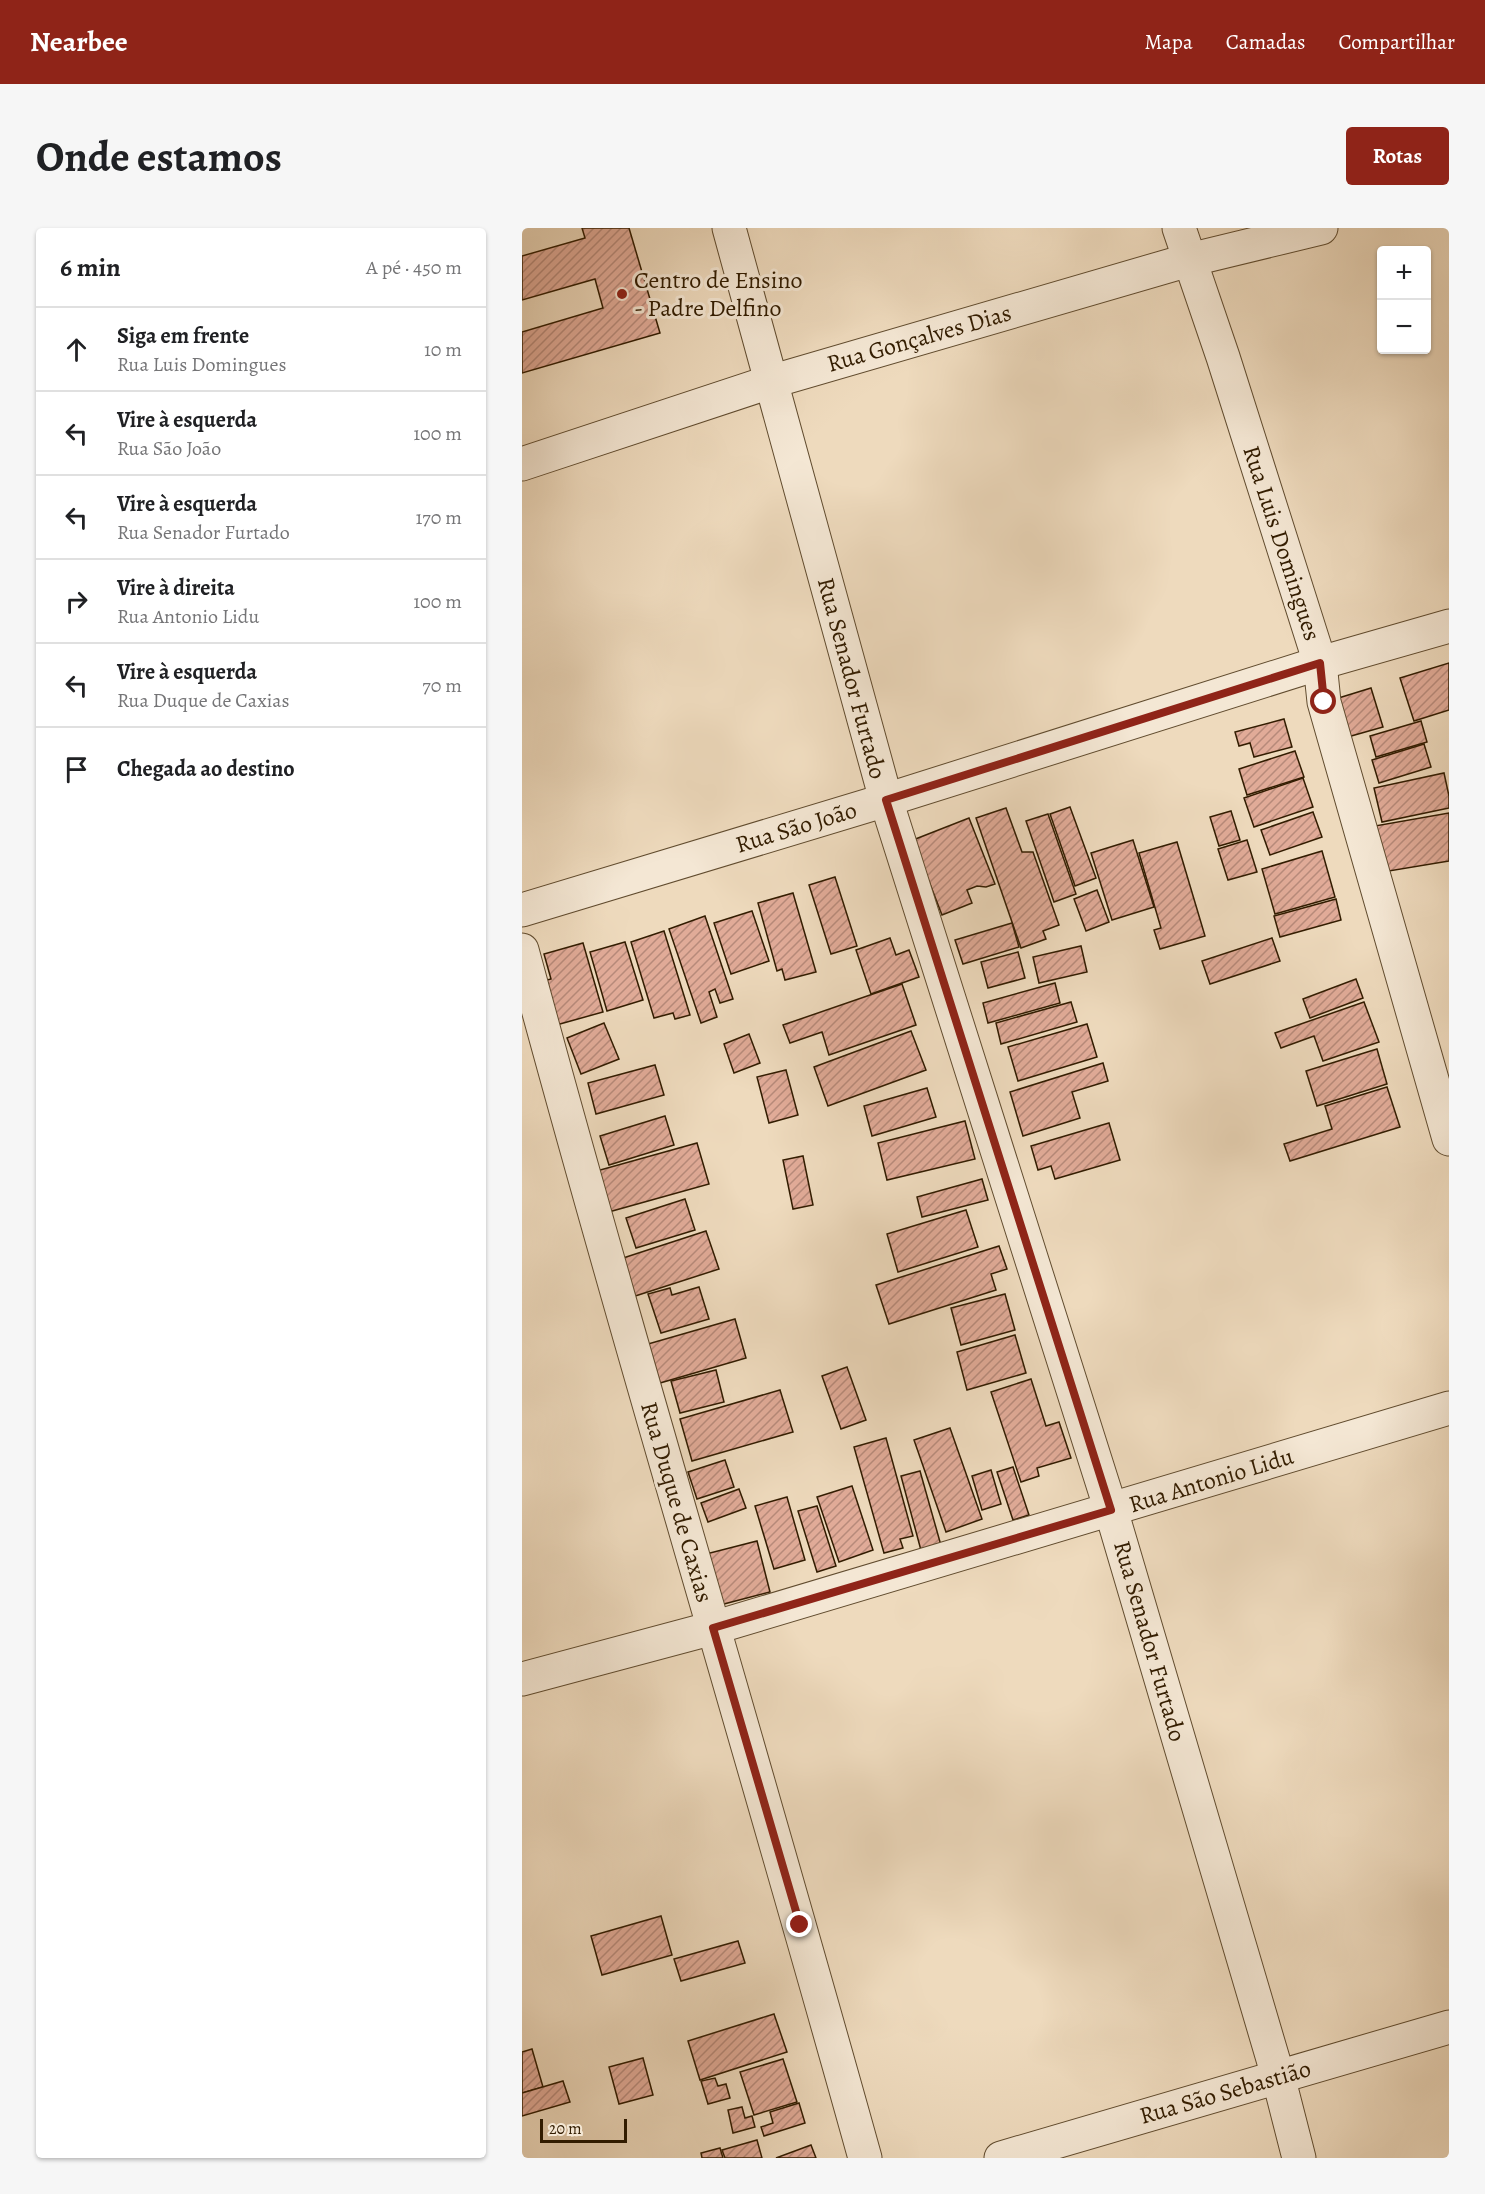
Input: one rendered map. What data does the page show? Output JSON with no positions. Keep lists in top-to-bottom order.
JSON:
{
  "streets": {
    "street": [
      "Rua Gonçalves Dias",
      "Rua Luis Domingues",
      "Rua Senador Furtado",
      "Rua São João",
      "Rua Antonio Lidu",
      "Rua Duque de Caxias",
      "Rua São Sebastião"
    ]
  },
  "crossings": [
    ["Rua Gonçalves Dias", "Rua Luis Domingues"],
    ["Rua Gonçalves Dias", "Rua Senador Furtado"],
    ["Rua Luis Domingues", "Rua São João"],
    ["Rua Senador Furtado", "Rua São João"],
    ["Rua Senador Furtado", "Rua Antonio Lidu"],
    ["Rua Senador Furtado", "Rua São Sebastião"],
    ["Rua Antonio Lidu", "Rua Duque de Caxias"]
  ],
  "places": ["Centro de Ensino - Padre Delfino"],
  "scale_bar": "20 m",
  "page": {
    "header": "Nearbee",
    "nav": ["Mapa", "Camadas", "Compartilhar"],
    "buttons": "Rotas",
    "title": "Onde estamos",
    "heading": ["6 min", "A pé · 450 m"],
    "map_buttons": ["+", "−"],
    "list": [
      ["Siga em frente", "Rua Luis Domingues", "10 m"],
      ["Vire à esquerda", "Rua São João", "100 m"],
      ["Vire à esquerda", "Rua Senador Furtado", "170 m"],
      ["Vire à direita", "Rua Antonio Lidu", "100 m"],
      ["Vire à esquerda", "Rua Duque de Caxias", "70 m"],
      "Chegada ao destino"
    ],
    "scale": "20 m"
  }
}
